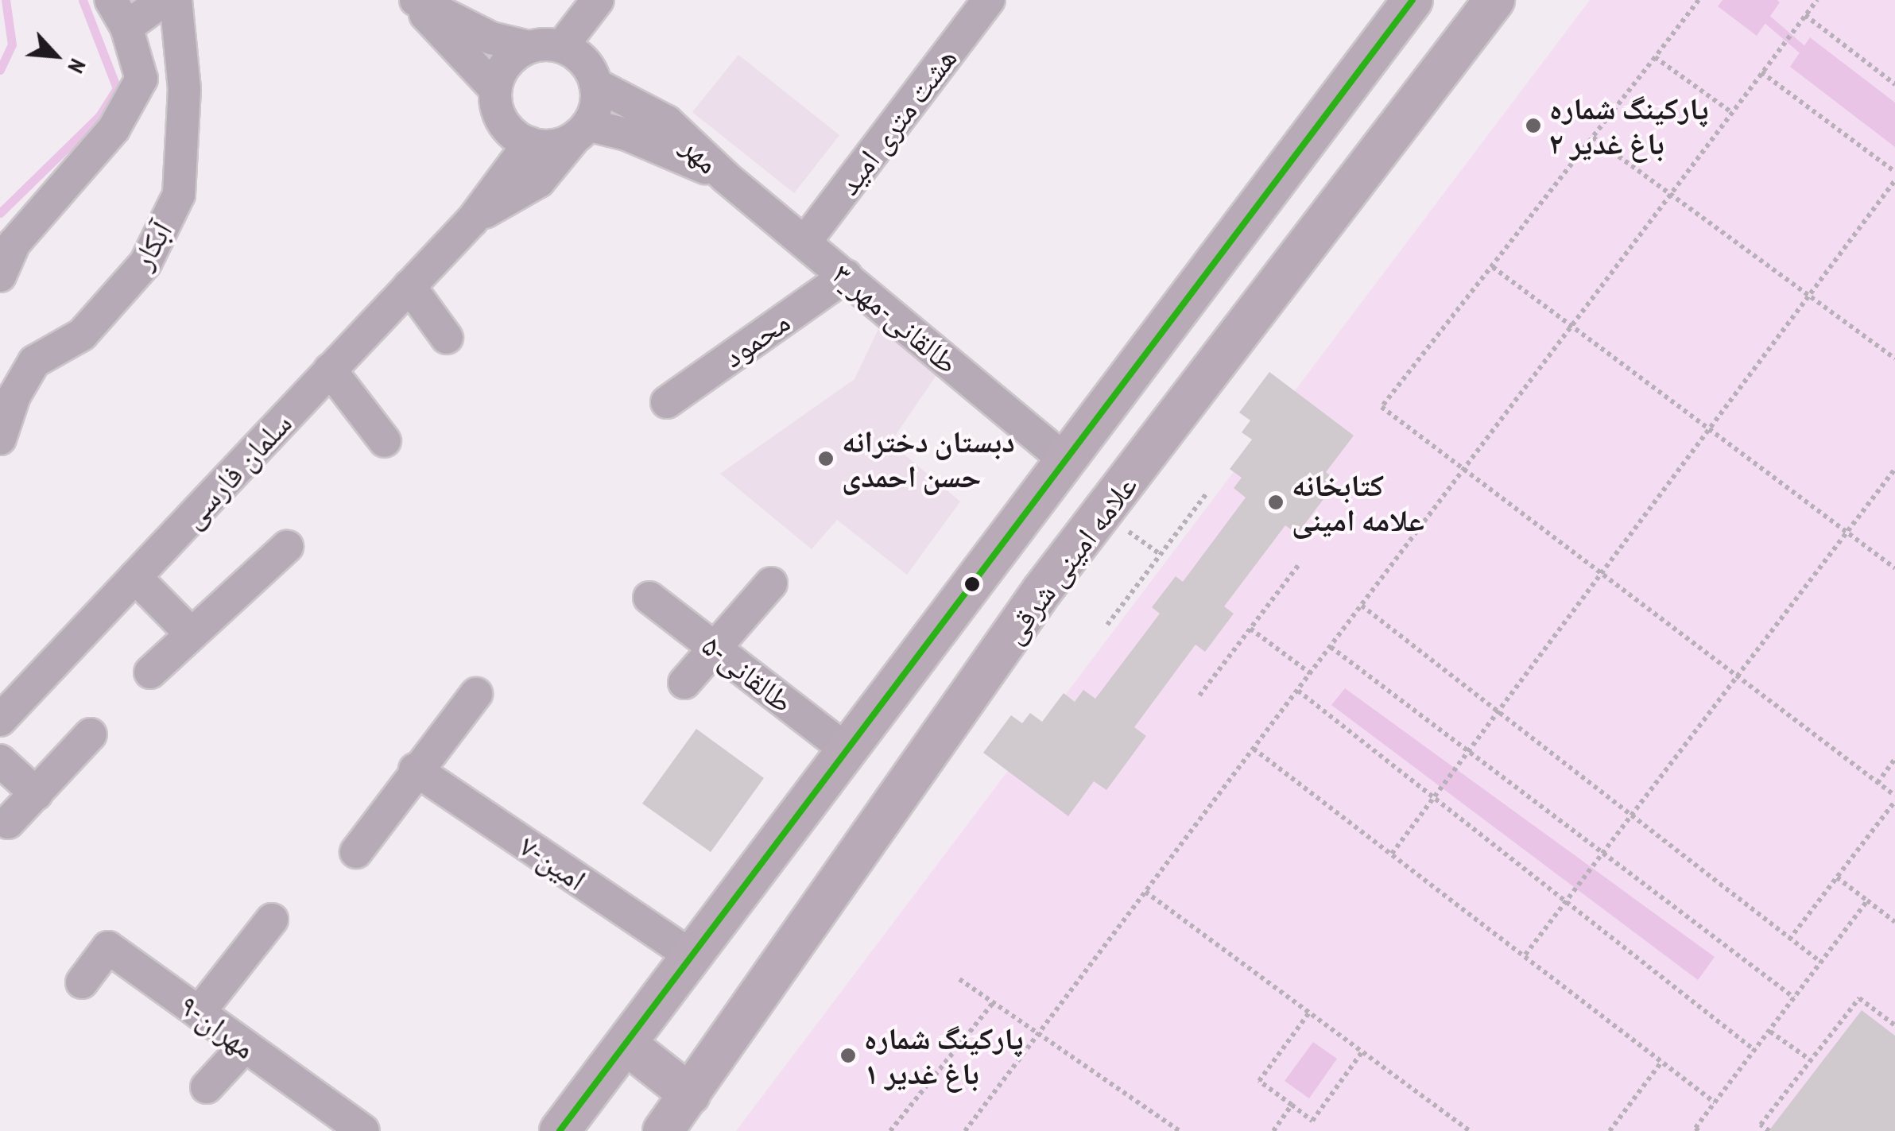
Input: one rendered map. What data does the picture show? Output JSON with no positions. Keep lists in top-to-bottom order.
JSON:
{
  "streets": {
    "main road": ["علامه امینی شرقی"],
    "street": [
      "هشت متری امید",
      "مهر",
      "آبکار",
      "۳_طالقانی-مهر",
      "محمود",
      "سلمان فارسی",
      "۵-طالقانی",
      "۷-امین",
      "۹-مهران"
    ]
  },
  "crossings": [
    ["هشت متری امید", "۳_طالقانی-مهر"],
    ["مهر", "۳_طالقانی-مهر"],
    ["مهر", "سلمان فارسی"],
    ["۳_طالقانی-مهر", "محمود"]
  ],
  "places": [
    "پارکینگ شماره ۲ باغ غدیر",
    "دبستان دخترانه حسن احمدی",
    "کتابخانه علامه امینی",
    "پارکینگ شماره ۱ باغ غدیر"
  ],
  "north": "bottom right"
}
